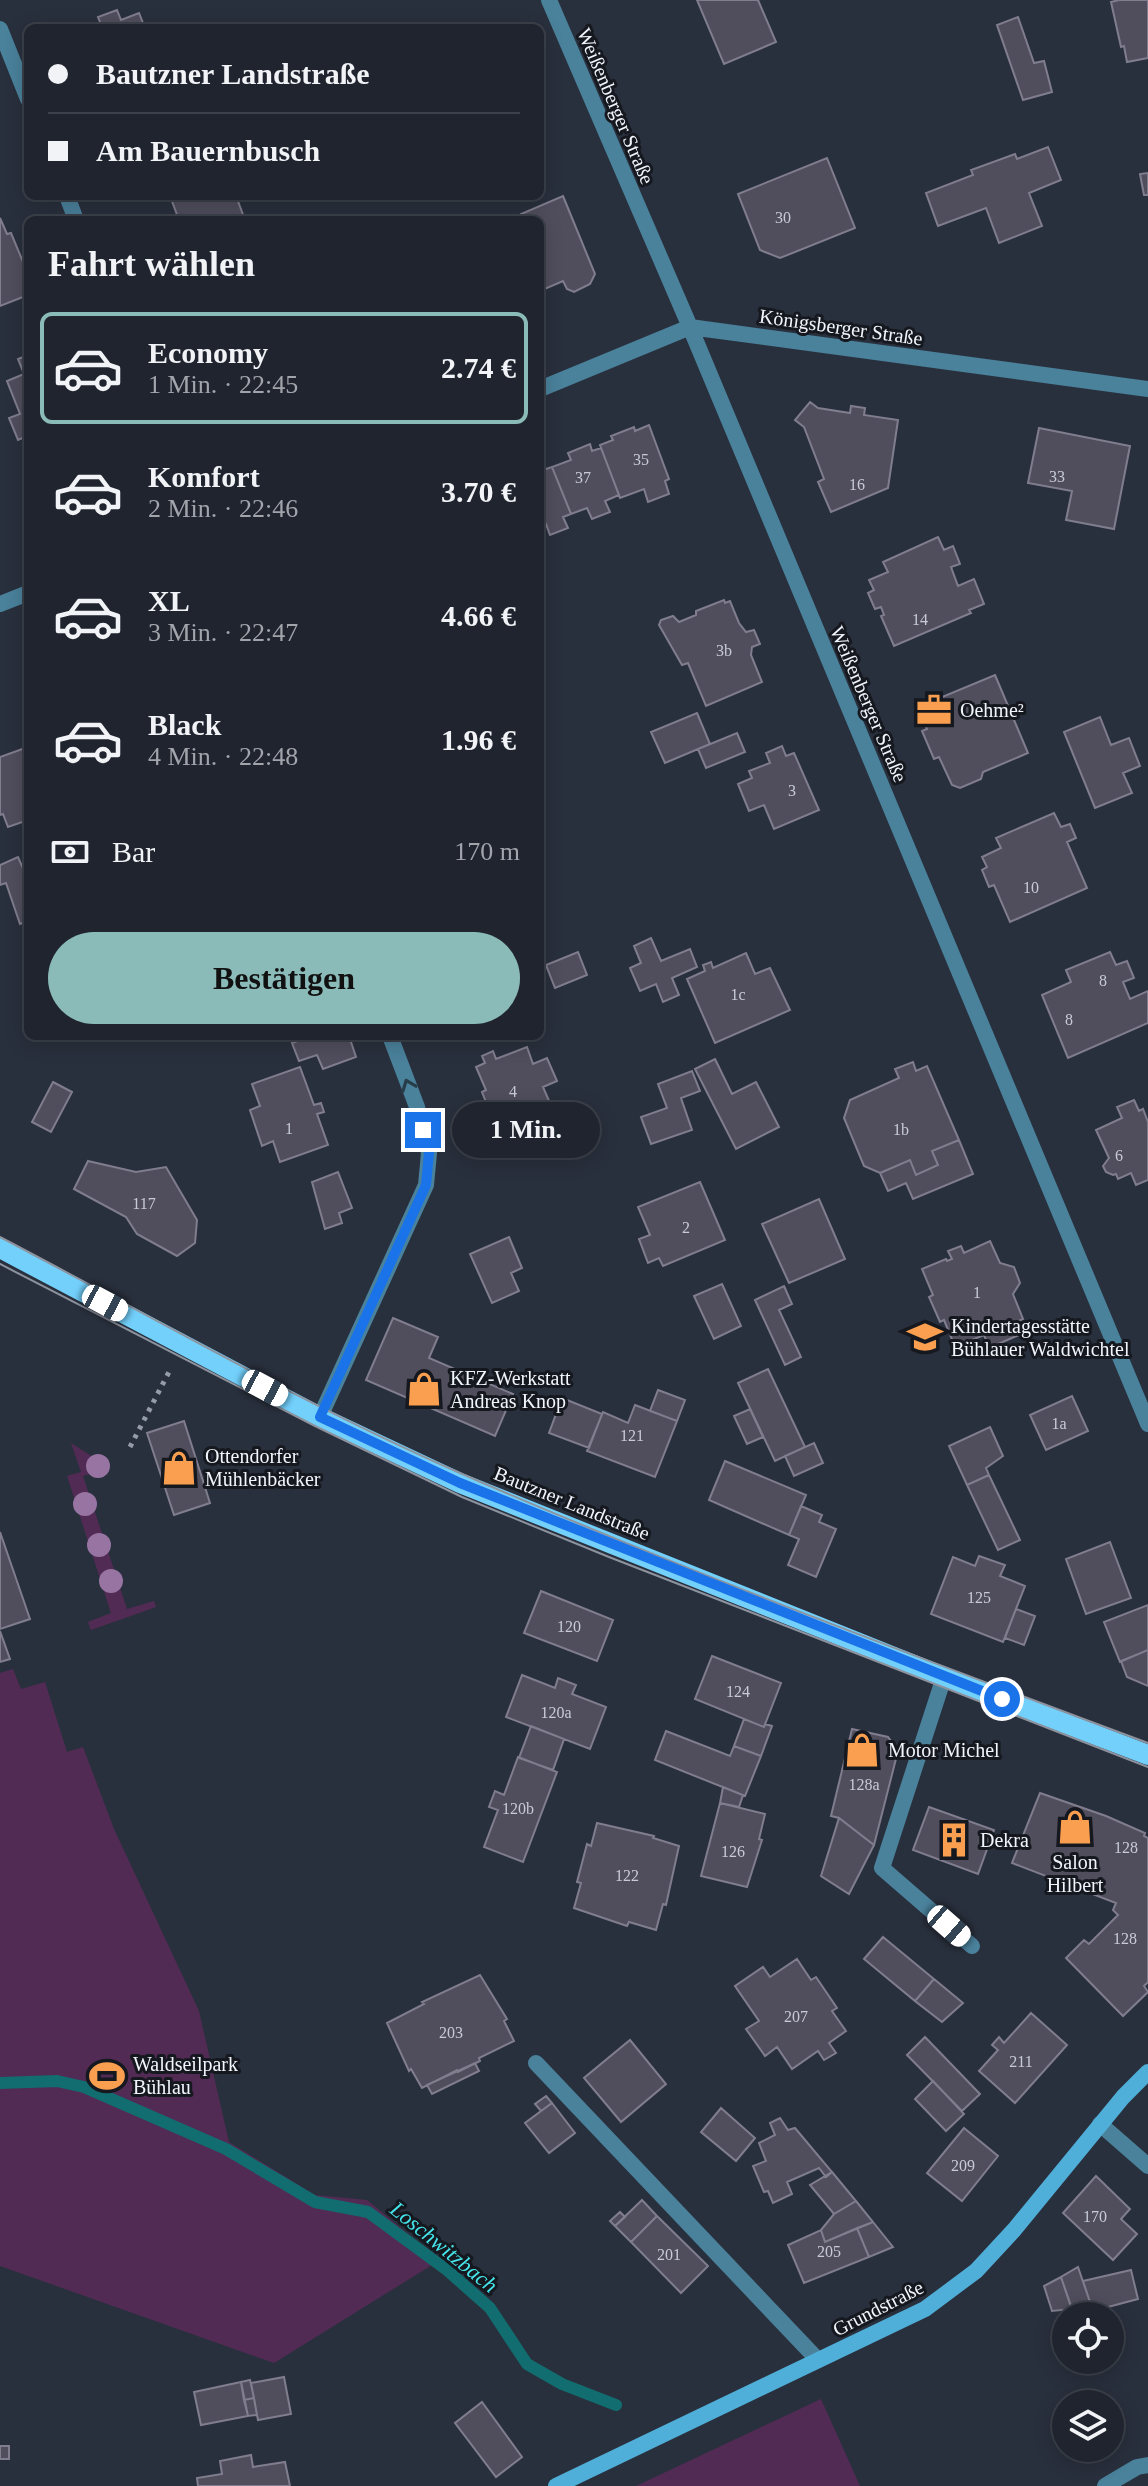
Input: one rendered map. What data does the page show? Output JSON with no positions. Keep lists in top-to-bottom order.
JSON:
{
  "streets": {
    "main road": ["Bautzner Landstraße", "Grundstraße"],
    "street": ["Weißenberger Straße", "Königsberger Straße"]
  },
  "crossings": [
    ["Weißenberger Straße", "Königsberger Straße"]
  ],
  "water": ["Loschwitzbach"],
  "places": {
    "office": ["Oehme²"],
    "school or university": ["Kindertagesstätte Bühlauer Waldwichtel"],
    "shop": [
      "KFZ-Werkstatt Andreas Knop",
      "Ottendorfer Mühlenbäcker",
      "Motor Michel",
      "Salon Hilbert"
    ],
    "building": ["Dekra"],
    "sports": ["Waldseilpark Bühlau"]
  },
  "house_numbers": [
    "30",
    "35",
    "33",
    "37",
    "16",
    "14",
    "3b",
    "3",
    "10",
    "8",
    "1c",
    "8",
    "4",
    "1",
    "1b",
    "6",
    "117",
    "2",
    "1",
    "1a",
    "121",
    "125",
    "120",
    "124",
    "120a",
    "128a",
    "120b",
    "128",
    "126",
    "122",
    "128",
    "207",
    "203",
    "211",
    "209",
    "170",
    "205",
    "201"
  ],
  "page": {
    "banner": ["Bautzner Landstraße", "Am Bauernbusch"],
    "heading": "Fahrt wählen",
    "list": [
      {
        "name": "Economy",
        "note": "1 Min. · 22:45",
        "value": "2.74 €"
      },
      {
        "name": "Komfort",
        "note": "2 Min. · 22:46",
        "value": "3.70 €"
      },
      {
        "name": "XL",
        "note": "3 Min. · 22:47",
        "value": "4.66 €"
      },
      {
        "name": "Black",
        "note": "4 Min. · 22:48",
        "value": "1.96 €"
      }
    ],
    "pay": ["Bar", "170 m"],
    "buttons": "Bestätigen",
    "bubble": "1 Min."
  }
}
